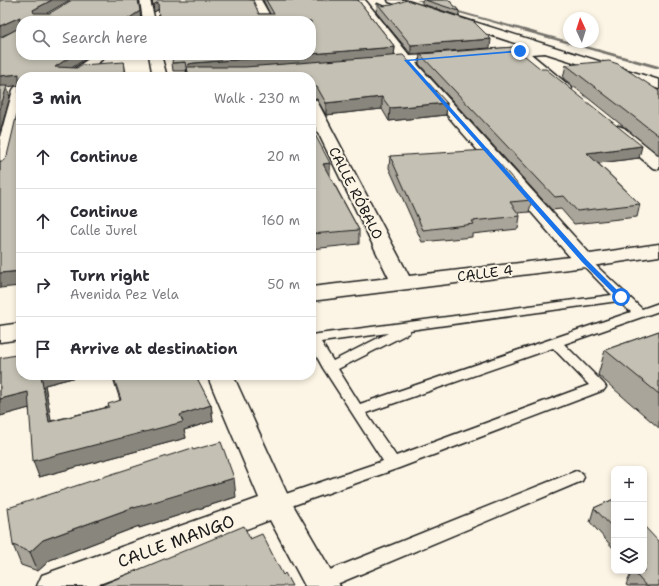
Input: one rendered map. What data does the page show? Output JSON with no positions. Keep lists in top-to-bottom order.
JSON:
{
  "streets": {
    "street": ["CALLE RÓBALO", "CALLE 4", "CALLE MANGO"]
  },
  "crossings": [
    ["CALLE RÓBALO", "CALLE 4"]
  ],
  "north": "top",
  "page": {
    "search": "Search here",
    "heading": ["3 min", "Walk · 230 m"],
    "list": [
      ["Continue", "20 m"],
      ["Continue", "Calle Jurel", "160 m"],
      ["Turn right", "Avenida Pez Vela", "50 m"],
      "Arrive at destination"
    ],
    "map_buttons": ["+", "−"]
  }
}
